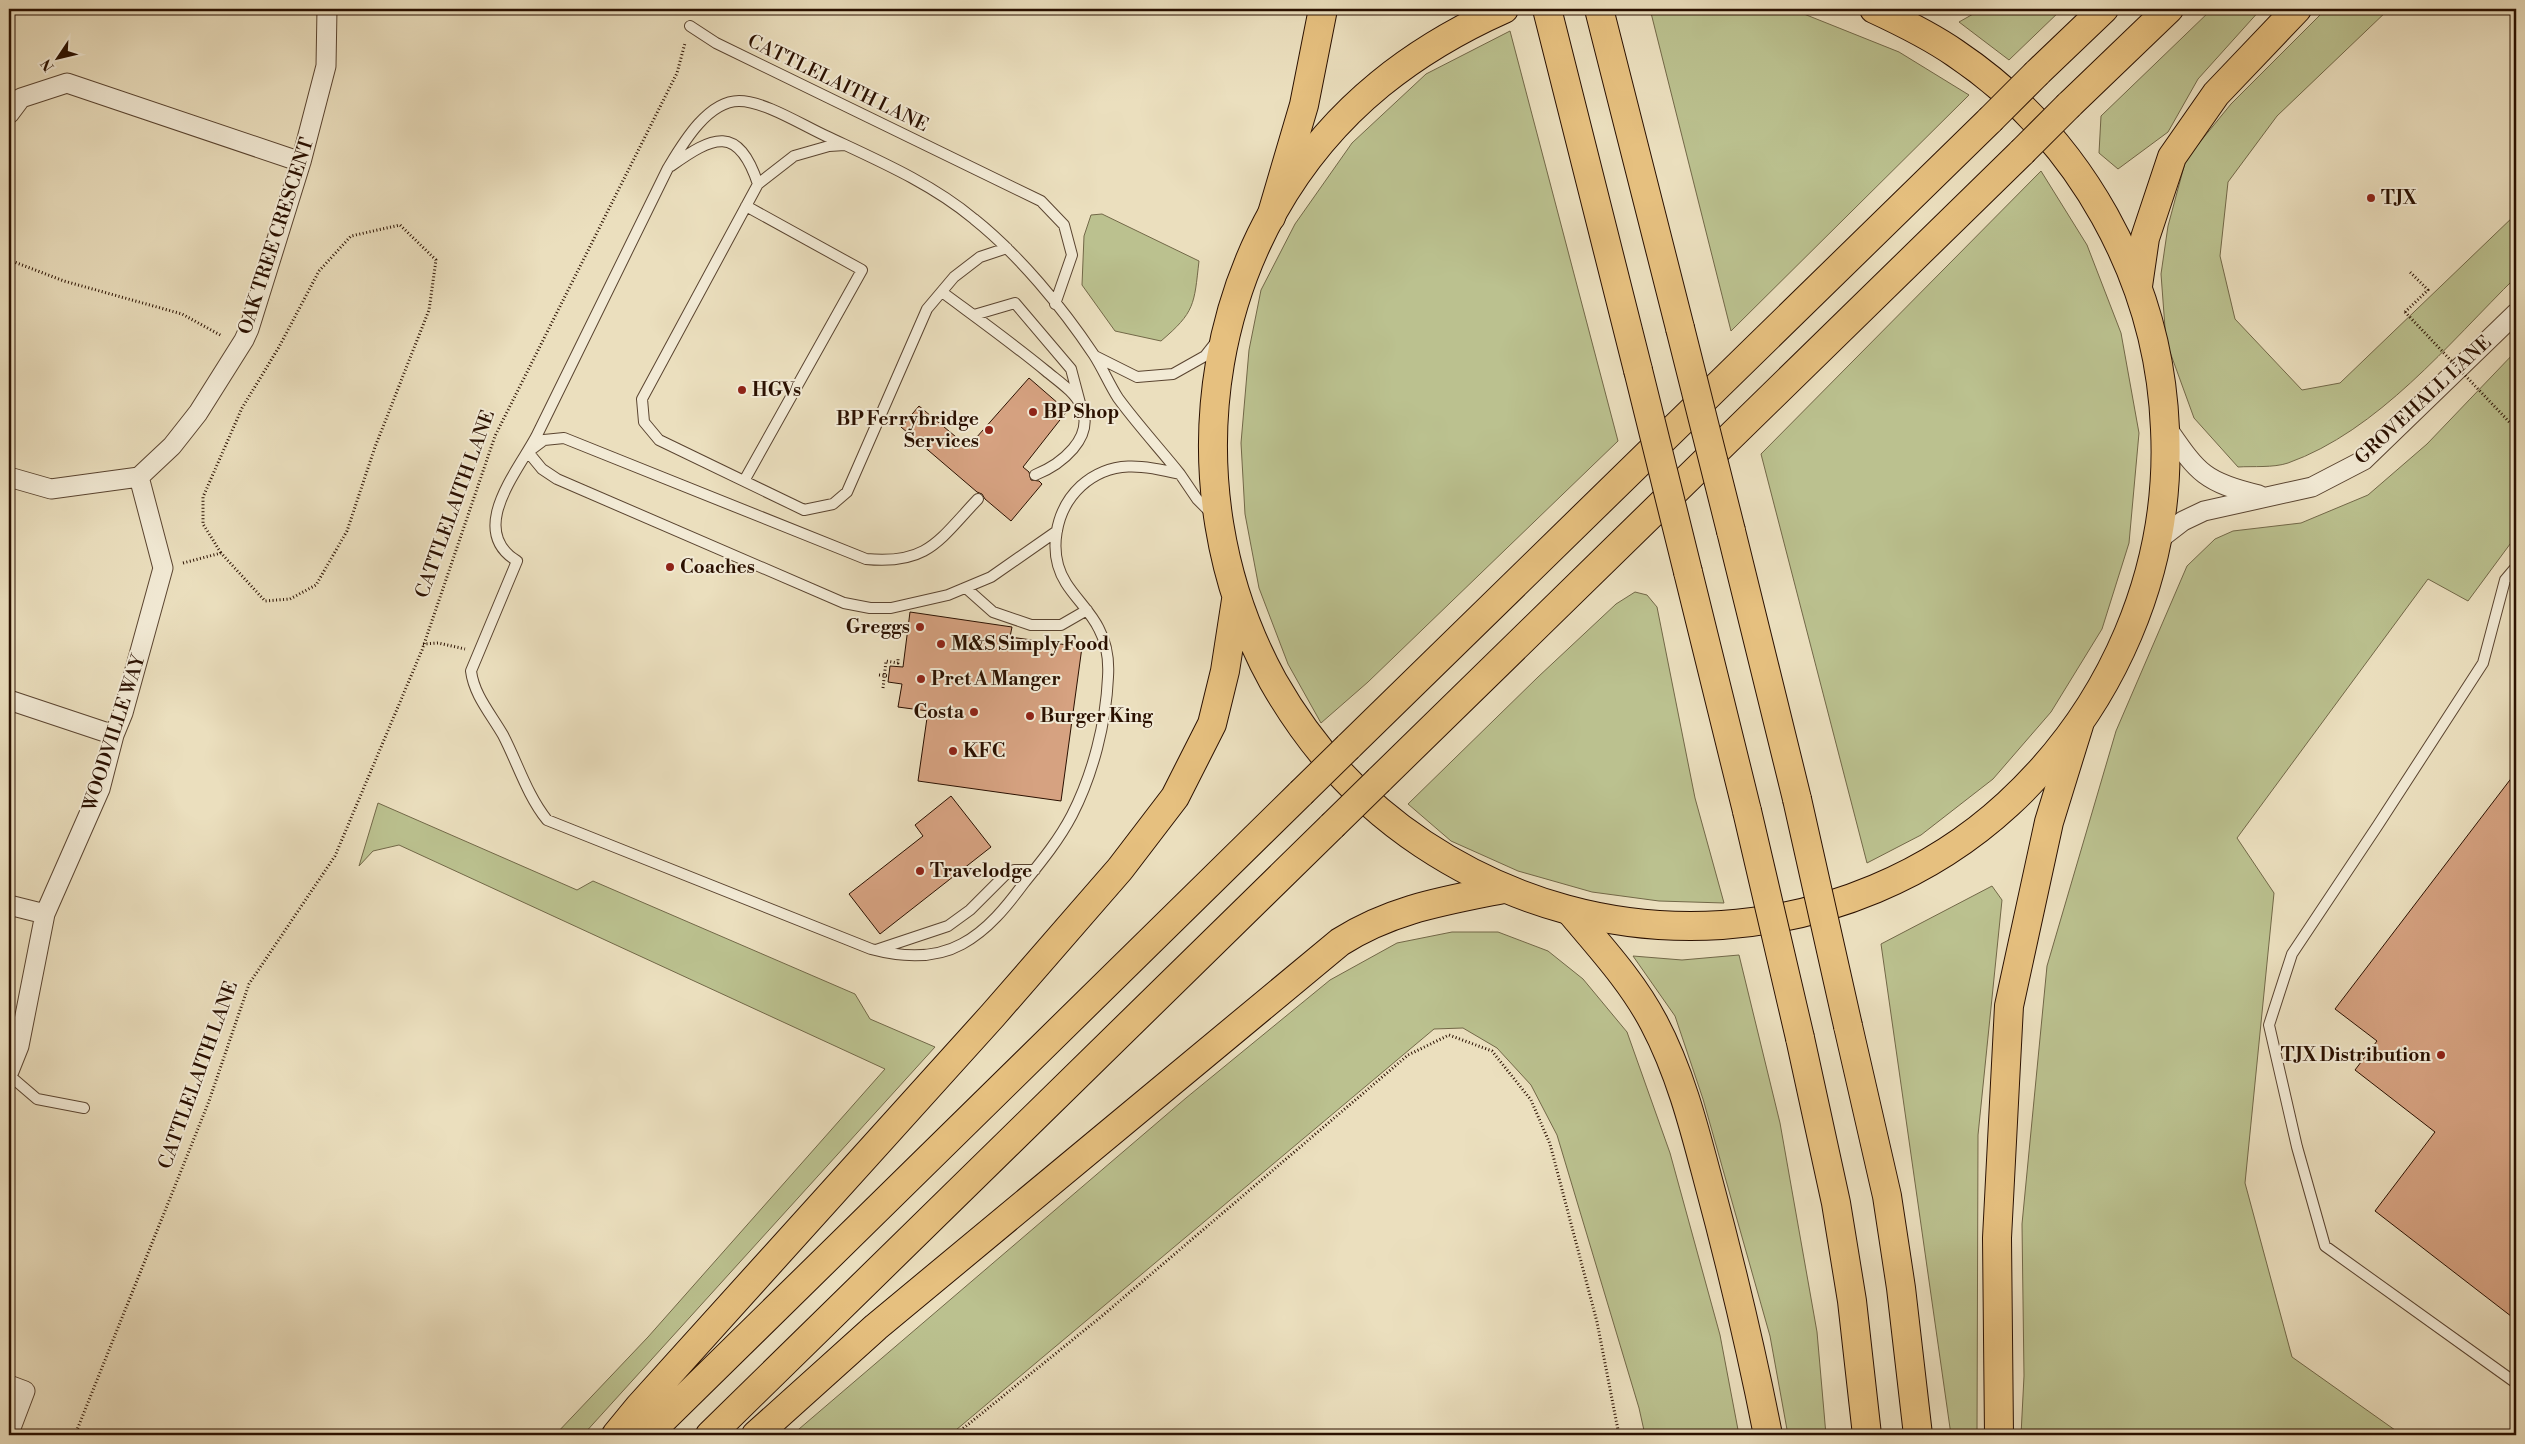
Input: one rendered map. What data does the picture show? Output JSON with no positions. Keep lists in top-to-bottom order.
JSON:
{
  "streets": {
    "street": ["OAK TREE CRESCENT", "GROVEHALL LANE", "WOODVILLE WAY"],
    "lane": ["CATTLELAITH LANE"]
  },
  "places": [
    "TJX",
    "HGVs",
    "BP Shop",
    "BP Ferrybridge Services",
    "Coaches",
    "Greggs",
    "M&S Simply Food",
    "Pret A Manger",
    "Costa",
    "Burger King",
    "KFC",
    "Travelodge",
    "TJX Distribution"
  ],
  "north": "bottom left"
}
